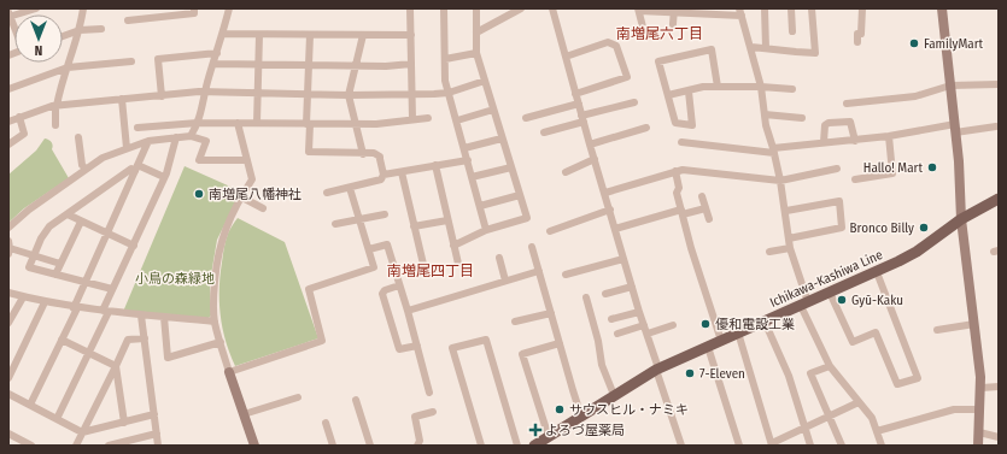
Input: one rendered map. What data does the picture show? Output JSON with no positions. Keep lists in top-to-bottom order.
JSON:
{
  "streets": {
    "main road": ["Ichikawa-Kashiwa Line"]
  },
  "districts": ["南増尾六丁目", "南増尾四丁目"],
  "parks": ["小鳥の森緑地"],
  "places": {
    "other": [
      "FamilyMart",
      "Hallo! Mart",
      "南増尾八幡神社",
      "Bronco Billy",
      "Gyū-Kaku",
      "優和電設工業",
      "7-Eleven",
      "サウスヒル・ナミキ"
    ],
    "health": ["よろづ屋薬局"]
  },
  "north": "bottom"
}
